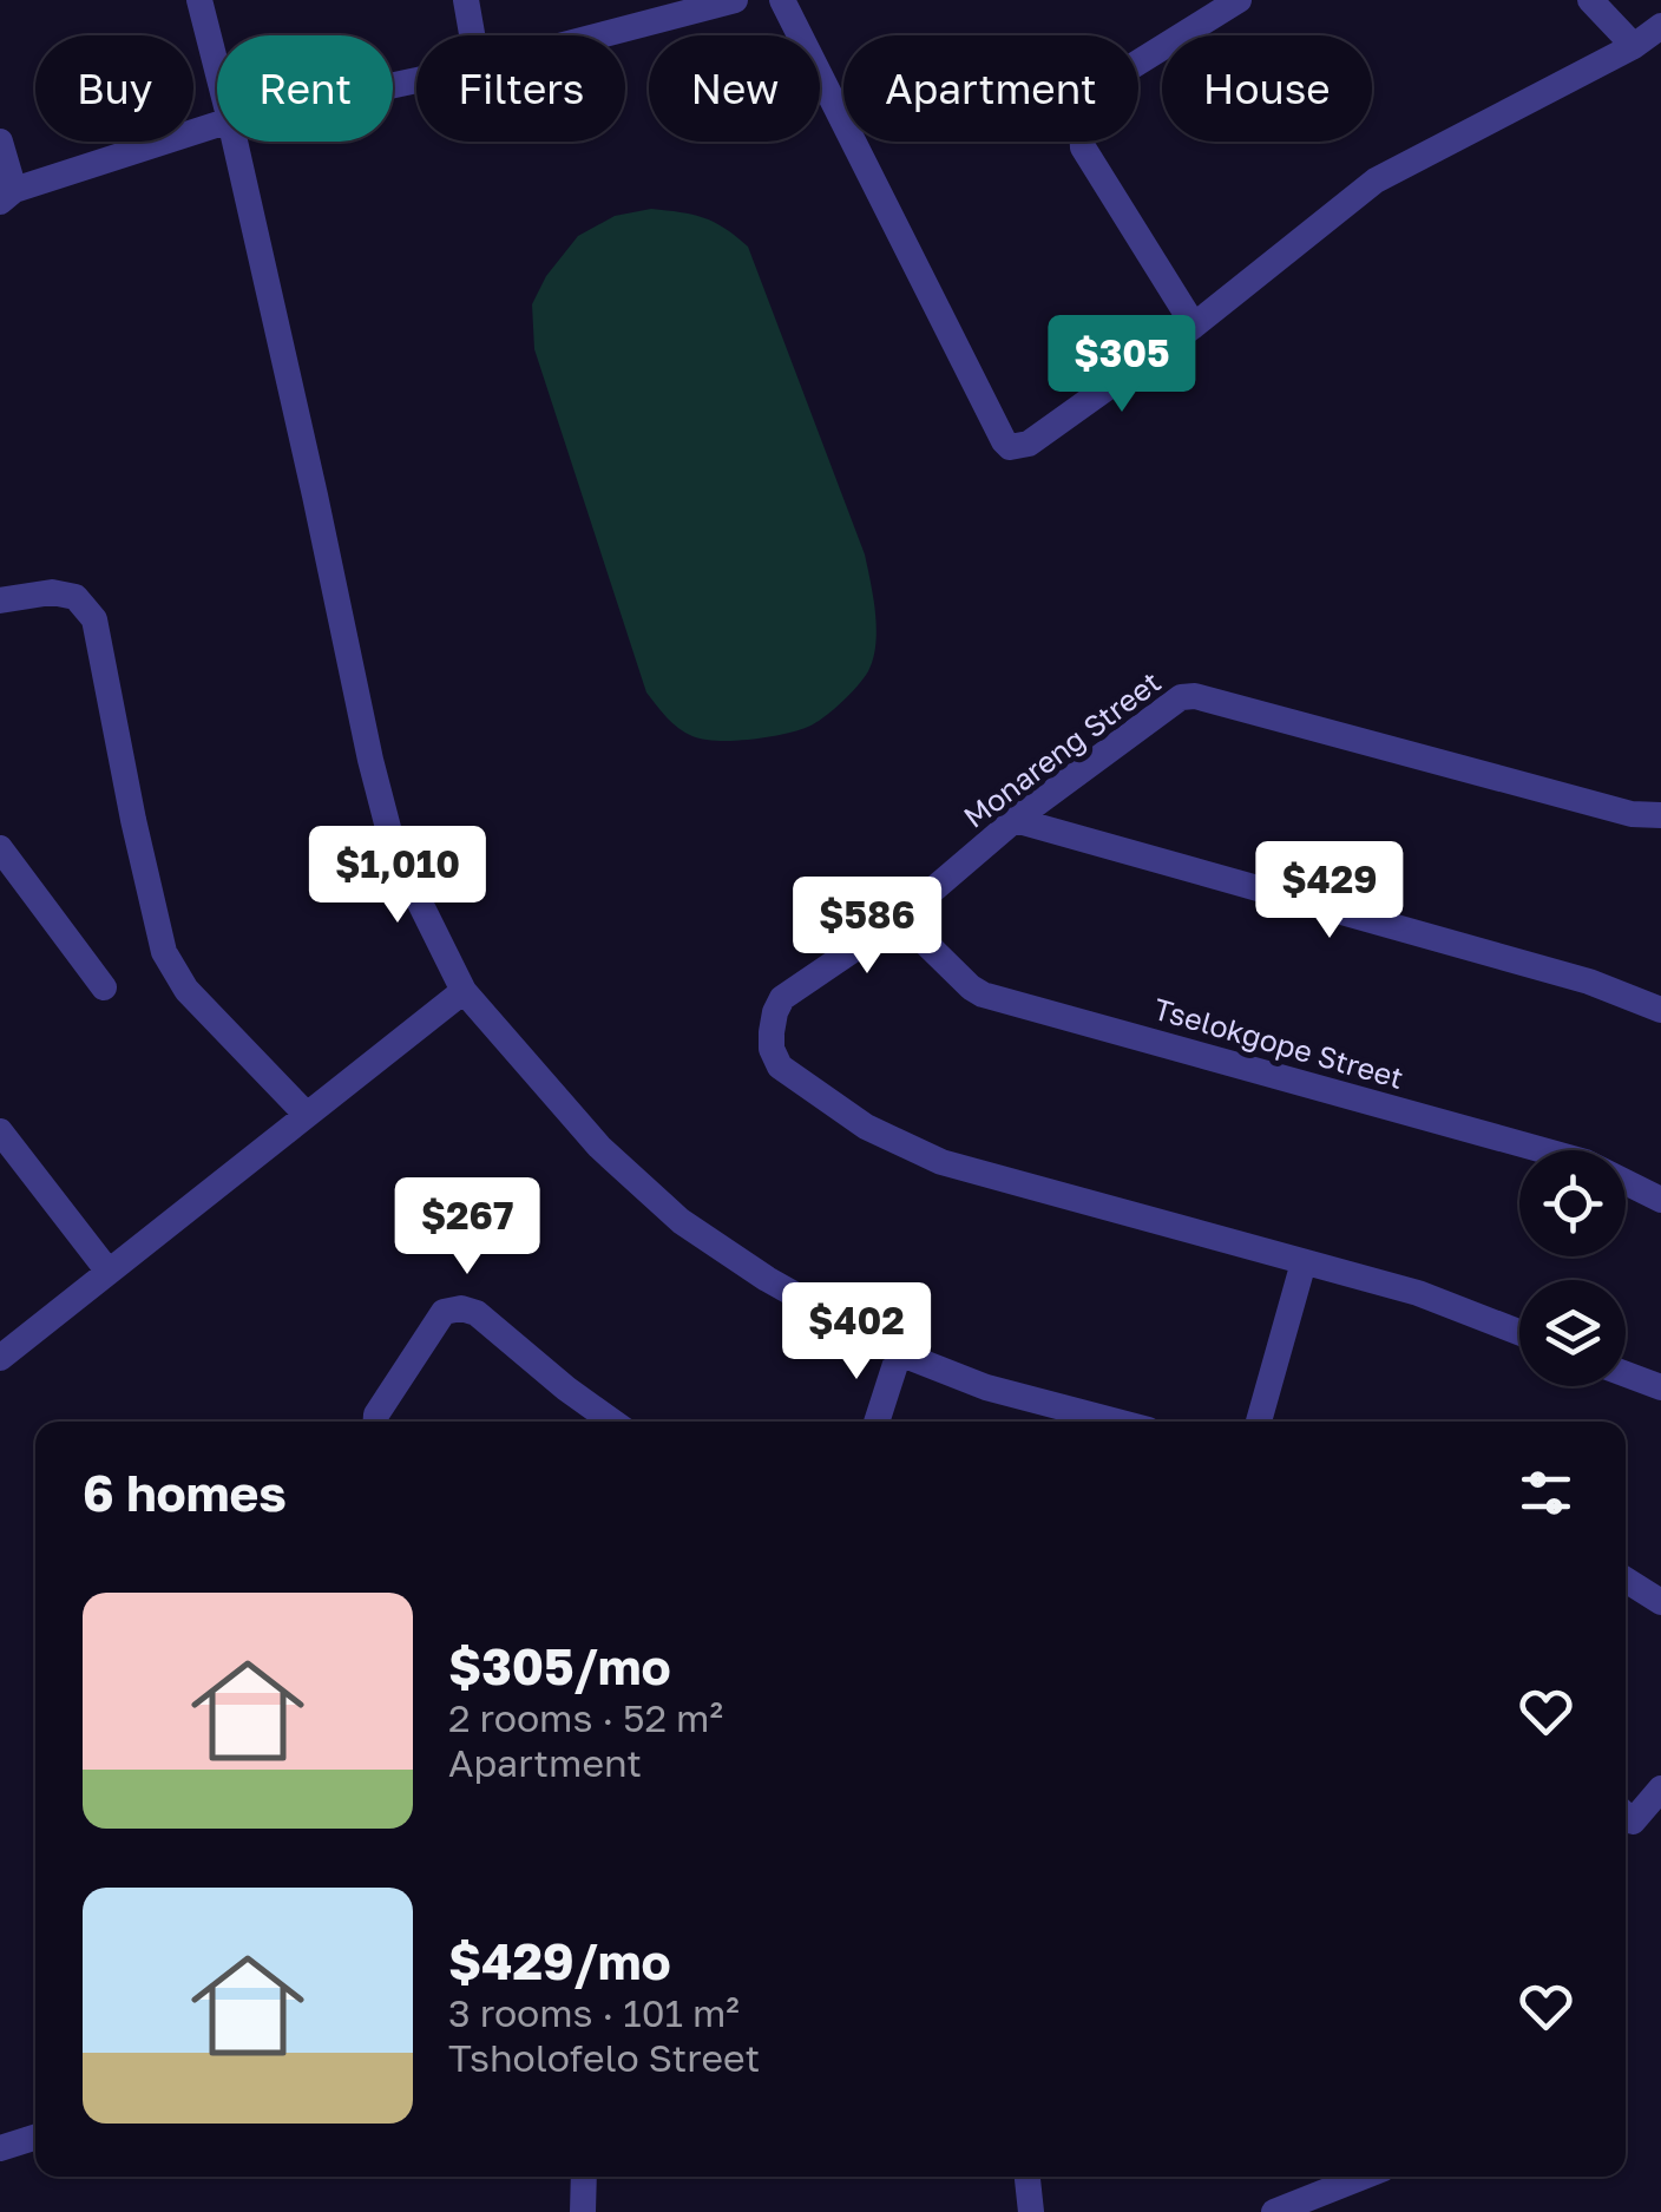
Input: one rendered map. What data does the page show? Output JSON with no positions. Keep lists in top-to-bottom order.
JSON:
{
  "streets": {
    "street": ["Monareng Street", "Tselokgope Street"]
  },
  "crossings": [
    ["Monareng Street", "Tselokgope Street"]
  ],
  "page": {
    "chip": [
      "Buy",
      "Rent",
      "Filters",
      "New",
      "Apartment",
      "House"
    ],
    "price": [
      "$305",
      "$1,010",
      "$429",
      "$586",
      "$267",
      "$402"
    ],
    "heading": "6 homes",
    "list": [
      {
        "name": "$305/mo",
        "note": "2 rooms · 52 m² · Apartment"
      },
      {
        "name": "$429/mo",
        "note": "3 rooms · 101 m² · Tsholofelo Street"
      }
    ]
  }
}
